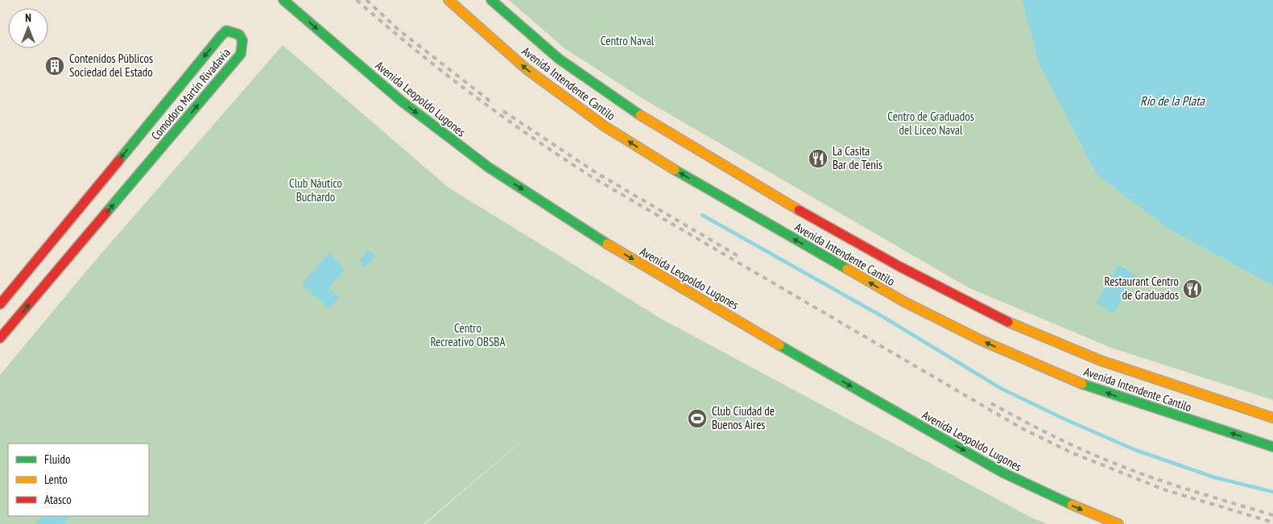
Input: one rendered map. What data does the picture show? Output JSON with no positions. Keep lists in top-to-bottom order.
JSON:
{
  "streets": {
    "main road": ["Avenida Intendente Cantilo", "Comodoro Martín Rivadavia", "Avenida Leopoldo Lugones"]
  },
  "one_way": ["Avenida Leopoldo Lugones"],
  "water": ["Río de la Plata"],
  "parks": [
    "Centro Naval",
    "Centro de Graduados del Liceo Naval",
    "Club Náutico Buchardo",
    "Centro Recreativo OBSBA"
  ],
  "places": {
    "building": ["Contenidos Públicos Sociedad del Estado"],
    "restaurant": ["La Casita Bar de Tenis", "Restaurant Centro de Graduados"],
    "sports": ["Club Ciudad de Buenos Aires"]
  },
  "legend": ["Fluido", "Lento", "Atasco"],
  "north": "top"
}
